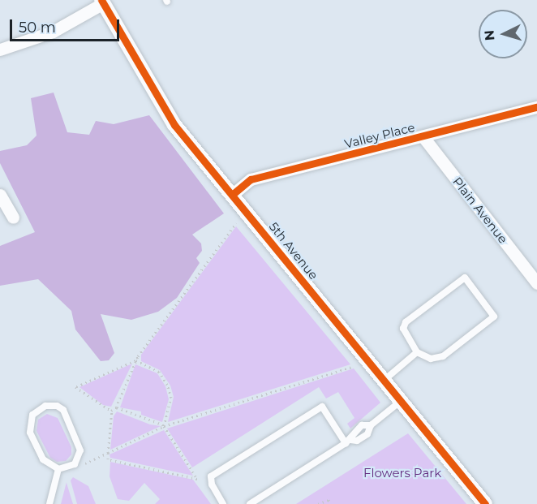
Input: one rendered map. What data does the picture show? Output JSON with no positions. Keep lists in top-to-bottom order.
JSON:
{
  "streets": {
    "street": ["Valley Place", "Plain Avenue", "5th Avenue"]
  },
  "crossings": [
    ["Valley Place", "Plain Avenue"],
    ["Valley Place", "5th Avenue"]
  ],
  "parks": ["Flowers Park"],
  "scale_bar": "50 m",
  "north": "left"
}
